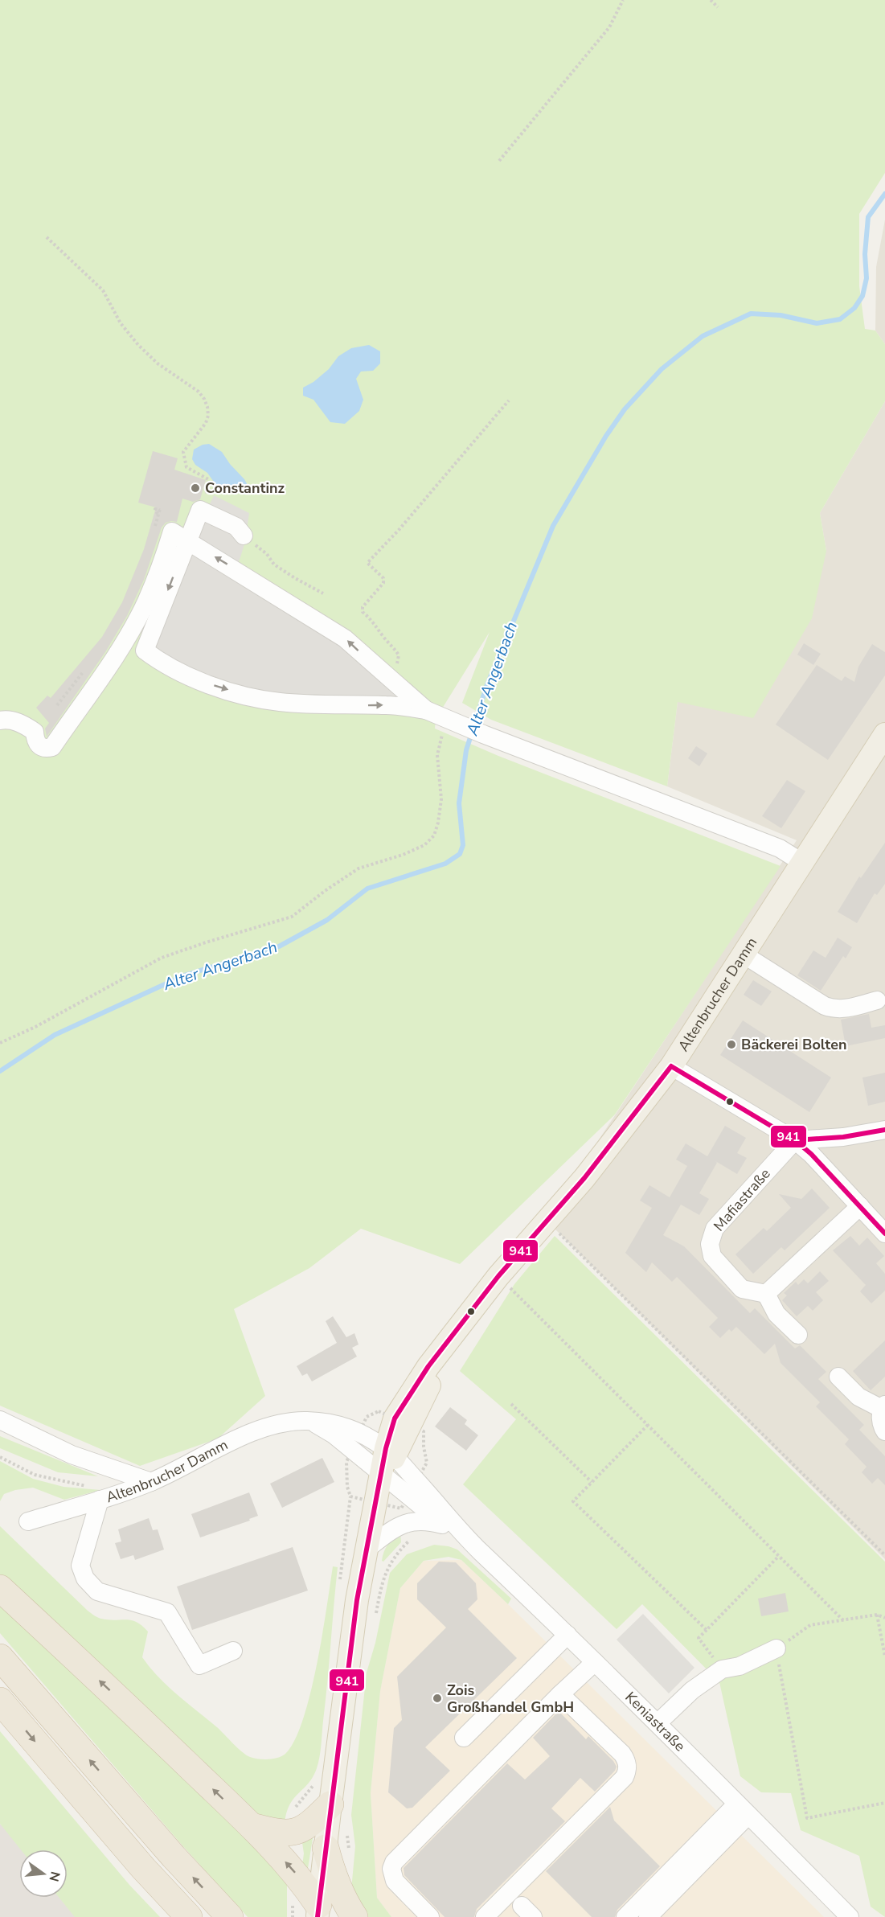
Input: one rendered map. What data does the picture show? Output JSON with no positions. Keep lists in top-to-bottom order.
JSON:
{
  "streets": {
    "main road": ["Altenbrucher Damm"],
    "street": ["Mafiastraße", "Keniastraße"]
  },
  "crossings": [
    ["Altenbrucher Damm", "Keniastraße"]
  ],
  "water": ["Alter Angerbach"],
  "places": ["Constantinz", "Bäckerei Bolten", "Zois Großhandel GmbH"],
  "lines": ["transit line 941"],
  "north": "right"
}
